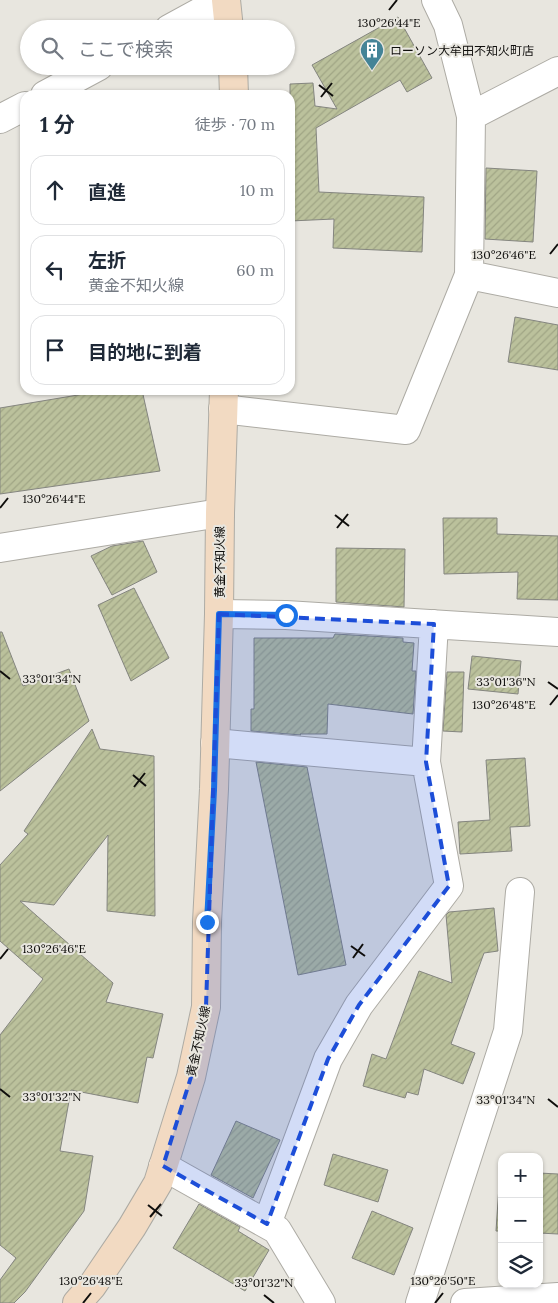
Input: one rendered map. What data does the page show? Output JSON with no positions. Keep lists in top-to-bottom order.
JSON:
{
  "streets": {
    "main road": ["黄金不知火線"]
  },
  "places": {
    "building": ["ローソン大牟田不知火町店"]
  },
  "page": {
    "search": "ここで検索",
    "heading": ["1 分", "徒歩 · 70 m"],
    "list": [
      ["直進", "10 m"],
      ["左折", "黄金不知火線", "60 m"],
      "目的地に到着"
    ],
    "map_buttons": ["+", "−"]
  },
  "coordinates": [
    "130°26'44\"E",
    "130°26'46\"E",
    "33°01'34\"N",
    "33°01'36\"N",
    "130°26'48\"E",
    "33°01'32\"N",
    "130°26'50\"E"
  ]
}
